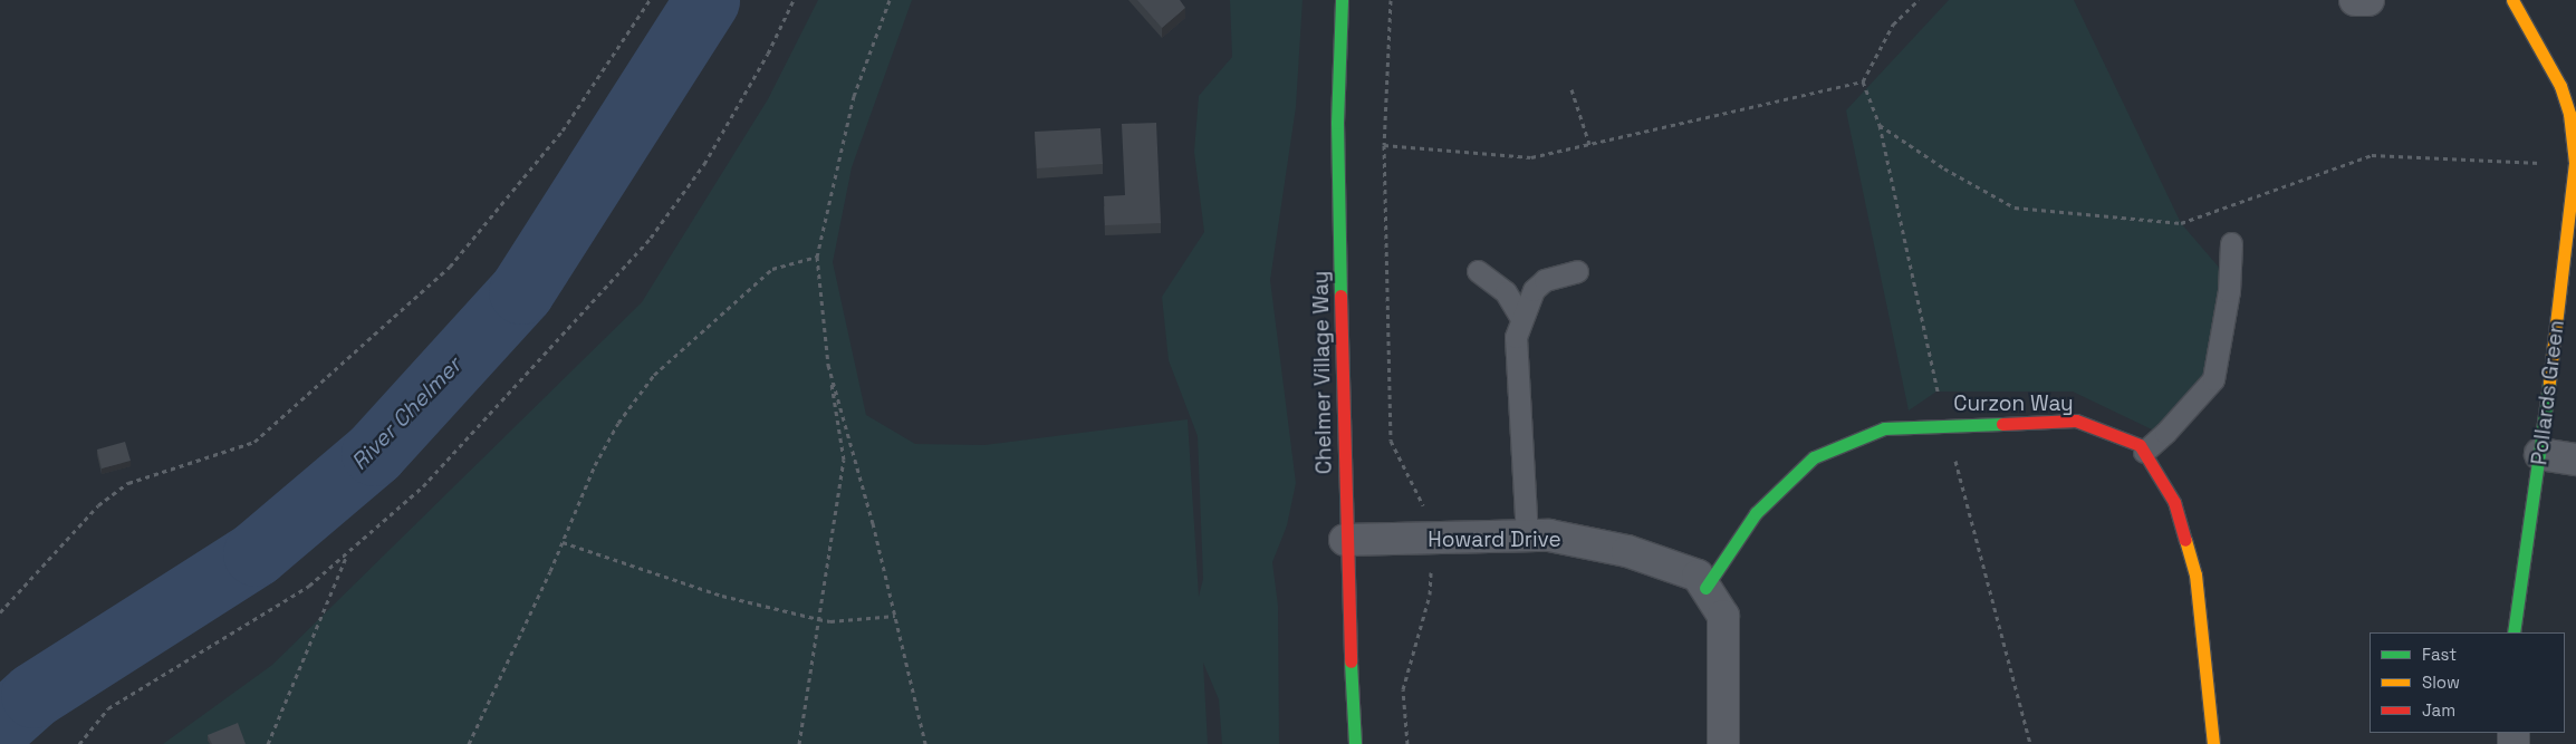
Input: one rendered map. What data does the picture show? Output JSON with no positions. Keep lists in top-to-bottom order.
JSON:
{
  "streets": {
    "street": [
      "Chelmer Village Way",
      "Pollards Green",
      "Curzon Way",
      "Howard Drive"
    ]
  },
  "crossings": [
    ["Chelmer Village Way", "Howard Drive"],
    ["Curzon Way", "Howard Drive"]
  ],
  "water": ["River Chelmer"],
  "legend": ["Fast", "Slow", "Jam"]
}
